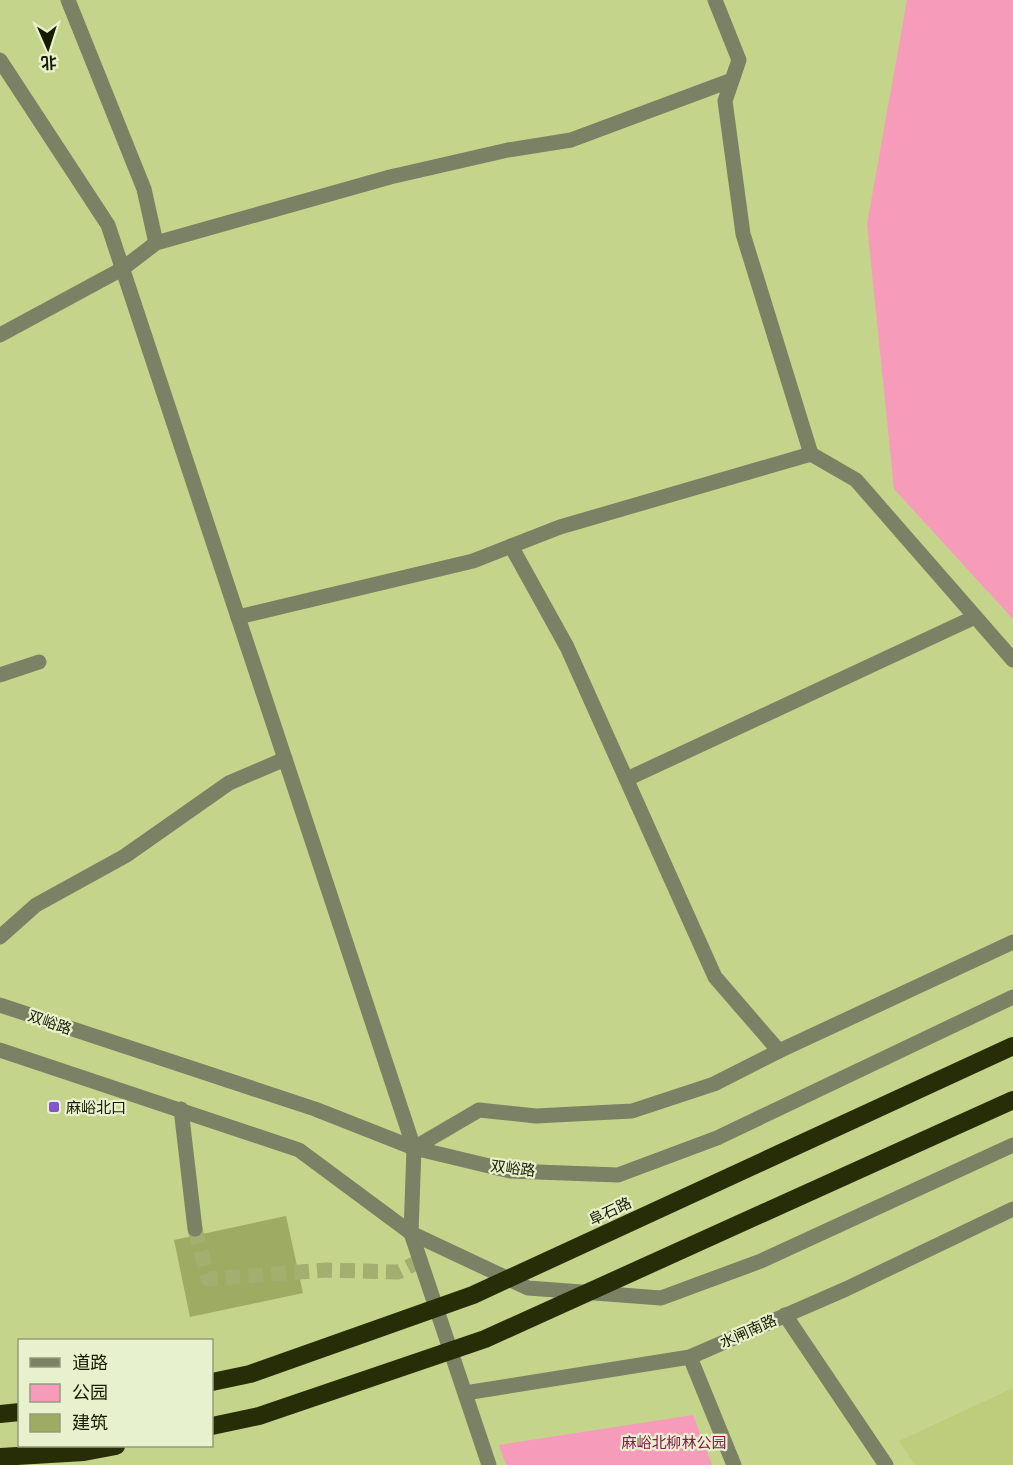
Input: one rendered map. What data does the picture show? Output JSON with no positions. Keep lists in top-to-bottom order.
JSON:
{
  "streets": {
    "highway": ["阜石路"],
    "street": ["双峪路", "水闸南路"]
  },
  "parks": ["麻峪北柳林公园"],
  "places": {
    "transit": ["麻峪北口"]
  },
  "legend": ["道路", "公园", "建筑"],
  "north": "bottom"
}
